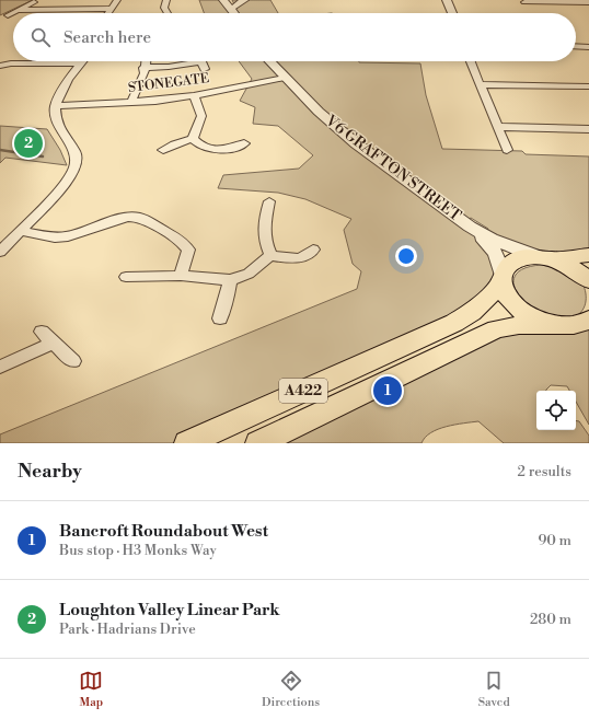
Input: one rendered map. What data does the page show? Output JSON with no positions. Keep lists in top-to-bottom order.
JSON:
{
  "streets": {
    "main road": ["A422"],
    "street": ["STONEGATE", "V6 GRAFTON STREET"]
  },
  "crossings": [
    ["STONEGATE", "V6 GRAFTON STREET"],
    ["V6 GRAFTON STREET", "A422"]
  ],
  "page": {
    "search": "Search here",
    "pins": ["2", "1"],
    "heading": ["Nearby", "2 results"],
    "list": [
      {
        "mark": "1",
        "name": "Bancroft Roundabout West",
        "note": "Bus stop · H3 Monks Way",
        "value": "90 m"
      },
      {
        "mark": "2",
        "name": "Loughton Valley Linear Park",
        "note": "Park · Hadrians Drive",
        "value": "280 m"
      }
    ],
    "nav": ["Map", "Directions", "Saved"]
  }
}
